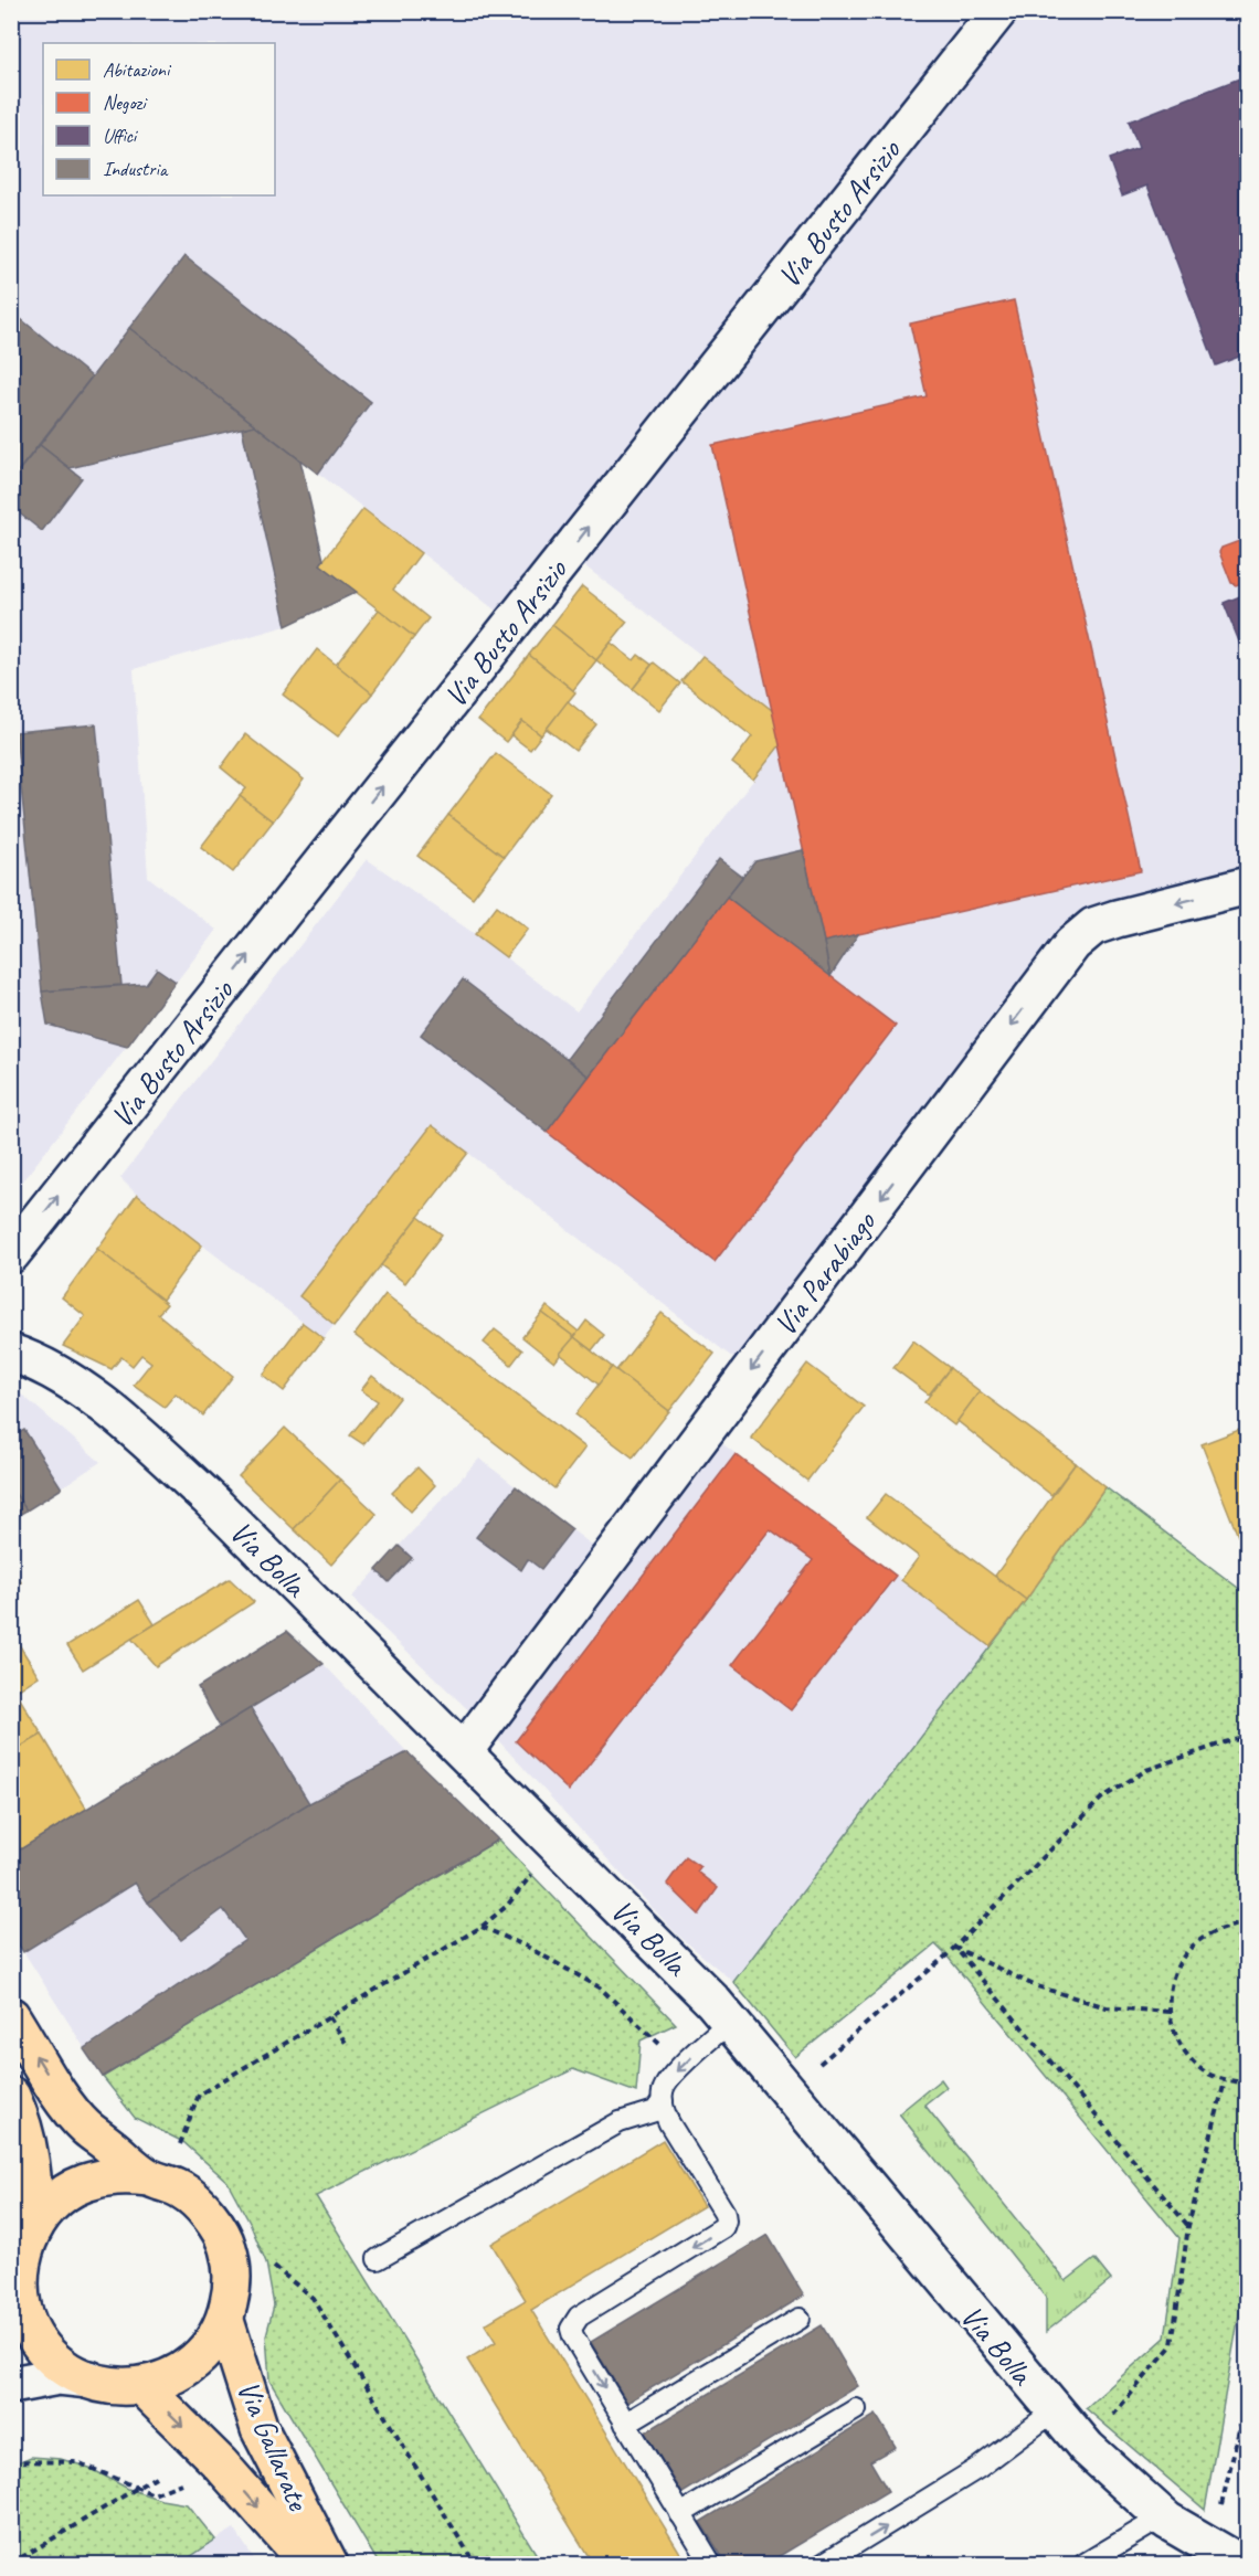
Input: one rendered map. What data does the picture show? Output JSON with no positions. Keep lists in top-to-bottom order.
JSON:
{
  "streets": {
    "main road": ["Via Gallarate"],
    "street": ["Via Busto Arsizio", "Via Parabiago", "Via Bolla"]
  },
  "crossings": [
    ["Via Parabiago", "Via Bolla"]
  ],
  "one_way": ["Via Busto Arsizio", "Via Parabiago"],
  "legend": [
    "Abitazioni",
    "Negozi",
    "Uffici",
    "Industria"
  ]
}
